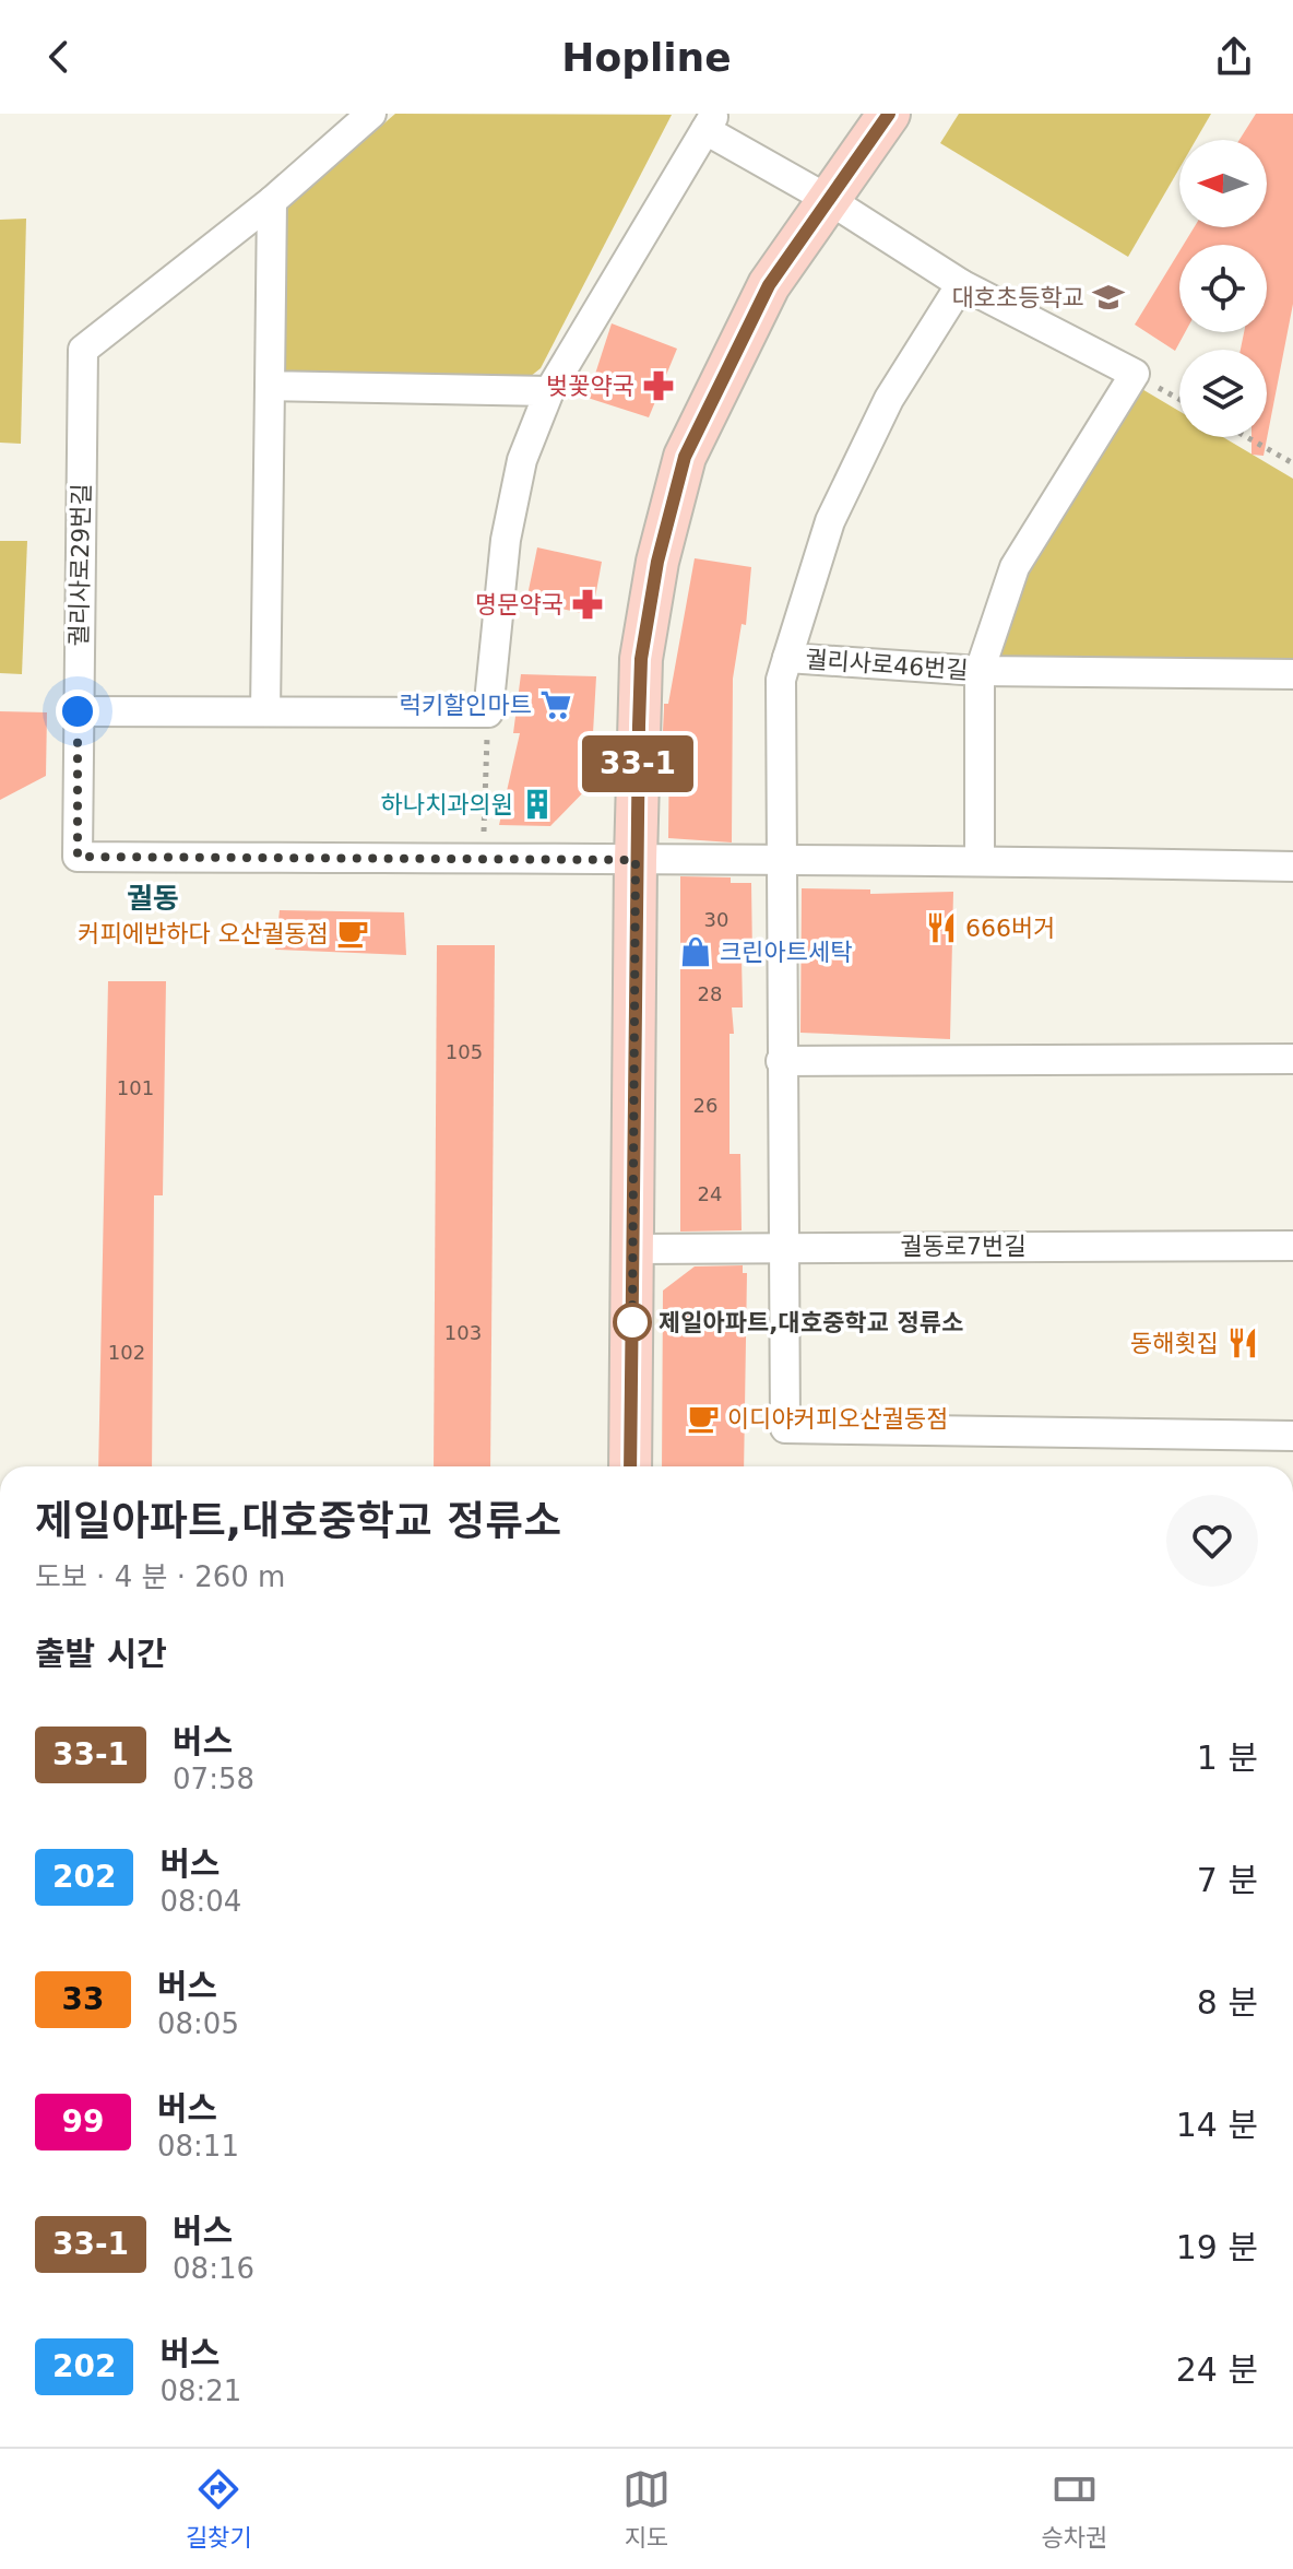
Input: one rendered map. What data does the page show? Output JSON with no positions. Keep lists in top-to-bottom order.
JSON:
{
  "streets": {
    "street": ["궐리사로29번길", "궐리사로46번길", "궐동로7번길"]
  },
  "districts": ["궐동"],
  "places": {
    "school or university": ["대호초등학교"],
    "pharmacy": ["벚꽃약국", "명문약국"],
    "supermarket": ["럭키할인마트"],
    "building": ["하나치과의원"],
    "restaurant": ["666버거", "동해횟집"],
    "cafe": ["커피에반하다 오산궐동점", "이디야커피오산궐동점"],
    "shop": ["크린아트세탁"],
    "other": ["제일아파트,대호중학교 정류소"]
  },
  "lines": ["bus line 33-1"],
  "house_numbers": [
    "30",
    "28",
    "105",
    "101",
    "26",
    "24",
    "103",
    "102"
  ],
  "north": "left",
  "page": {
    "header": "Hopline",
    "on_map": "33-1",
    "heading": [
      ["제일아파트,대호중학교 정류소", "도보 · 4 분 · 260 m"],
      "출발 시간"
    ],
    "list": [
      {
        "mark": "33-1",
        "name": "버스",
        "note": "07:58",
        "value": "1 분"
      },
      {
        "mark": "202",
        "name": "버스",
        "note": "08:04",
        "value": "7 분"
      },
      {
        "mark": "33",
        "name": "버스",
        "note": "08:05",
        "value": "8 분"
      },
      {
        "mark": "99",
        "name": "버스",
        "note": "08:11",
        "value": "14 분"
      },
      {
        "mark": "33-1",
        "name": "버스",
        "note": "08:16",
        "value": "19 분"
      },
      {
        "mark": "202",
        "name": "버스",
        "note": "08:21",
        "value": "24 분"
      }
    ],
    "tabs": ["길찾기", "지도", "승차권"]
  }
}
